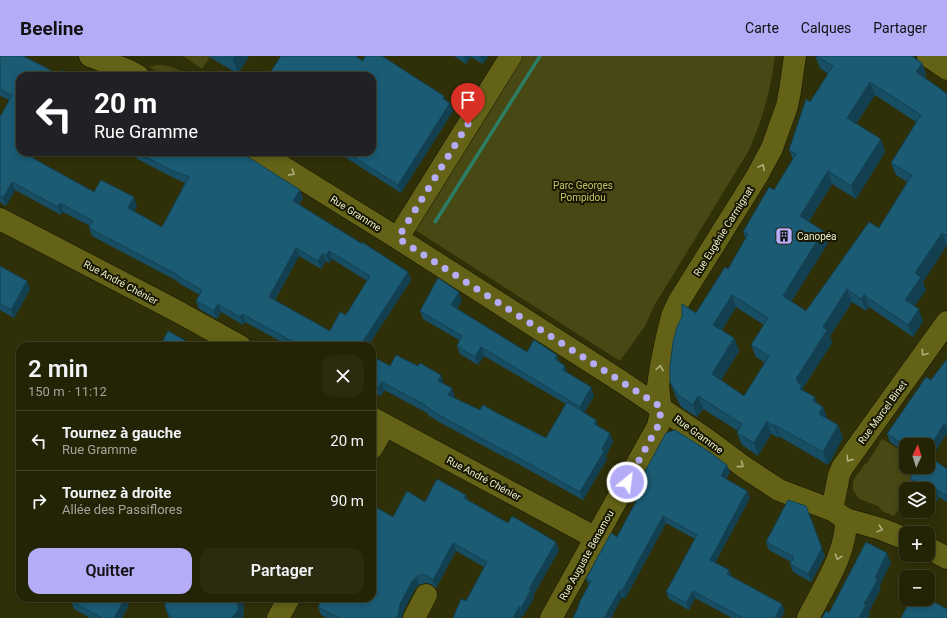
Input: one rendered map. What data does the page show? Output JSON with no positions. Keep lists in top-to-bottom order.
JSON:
{
  "streets": {
    "street": [
      "Rue Gramme",
      "Rue Eugénie Carmignat",
      "Rue André Chénier",
      "Rue Marcel Binet",
      "Rue Auguste Benamou"
    ]
  },
  "crossings": [
    ["Rue Gramme", "Rue Eugénie Carmignat"],
    ["Rue Gramme", "Rue Marcel Binet"],
    ["Rue Gramme", "Rue Auguste Benamou"],
    ["Rue Eugénie Carmignat", "Rue Auguste Benamou"],
    ["Rue André Chénier", "Rue Auguste Benamou"]
  ],
  "one_way": ["Rue Gramme", "Rue Eugénie Carmignat", "Rue Marcel Binet"],
  "parks": ["Parc Georges Pompidou"],
  "places": {
    "building": ["Canopéa"]
  },
  "north": "top",
  "page": {
    "header": "Beeline",
    "nav": ["Carte", "Calques", "Partager"],
    "turn": ["20 m", "Rue Gramme"],
    "heading": ["2 min", "150 m · 11:12"],
    "list": [
      {
        "name": "Tournez à gauche",
        "note": "Rue Gramme",
        "value": "20 m"
      },
      {
        "name": "Tournez à droite",
        "note": "Allée des Passiflores",
        "value": "90 m"
      }
    ],
    "map_buttons": ["+", "−"],
    "buttons": ["Quitter", "Partager"]
  }
}
